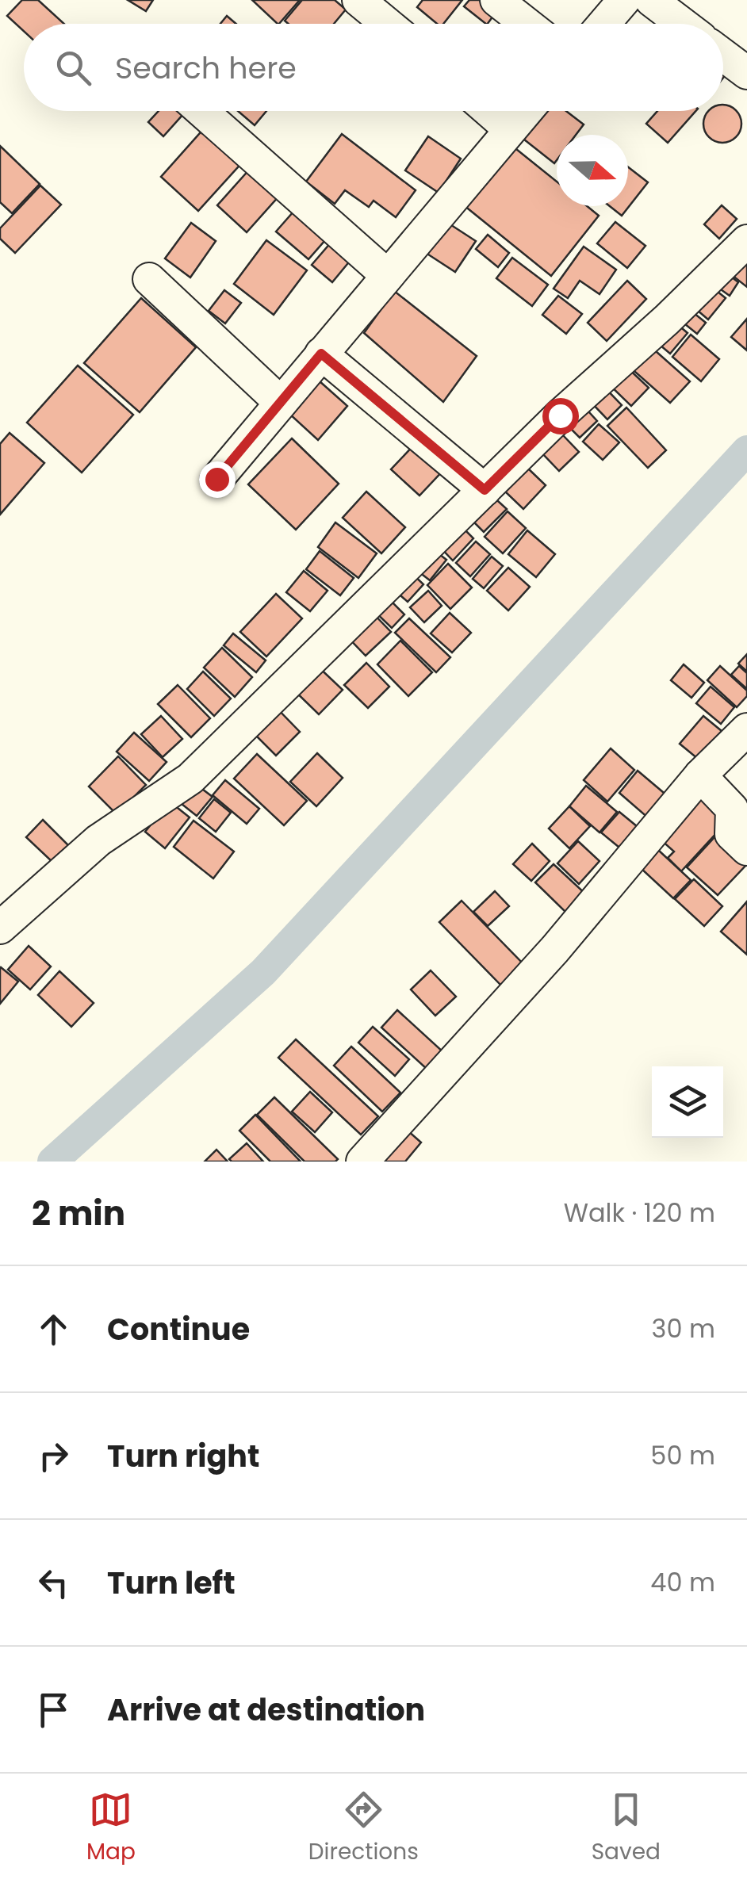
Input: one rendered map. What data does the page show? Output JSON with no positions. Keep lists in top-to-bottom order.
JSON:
{
  "north": "right",
  "page": {
    "search": "Search here",
    "heading": ["2 min", "Walk · 120 m"],
    "list": [
      ["Continue", "30 m"],
      ["Turn right", "50 m"],
      ["Turn left", "40 m"],
      "Arrive at destination"
    ],
    "nav": ["Map", "Directions", "Saved"]
  }
}
